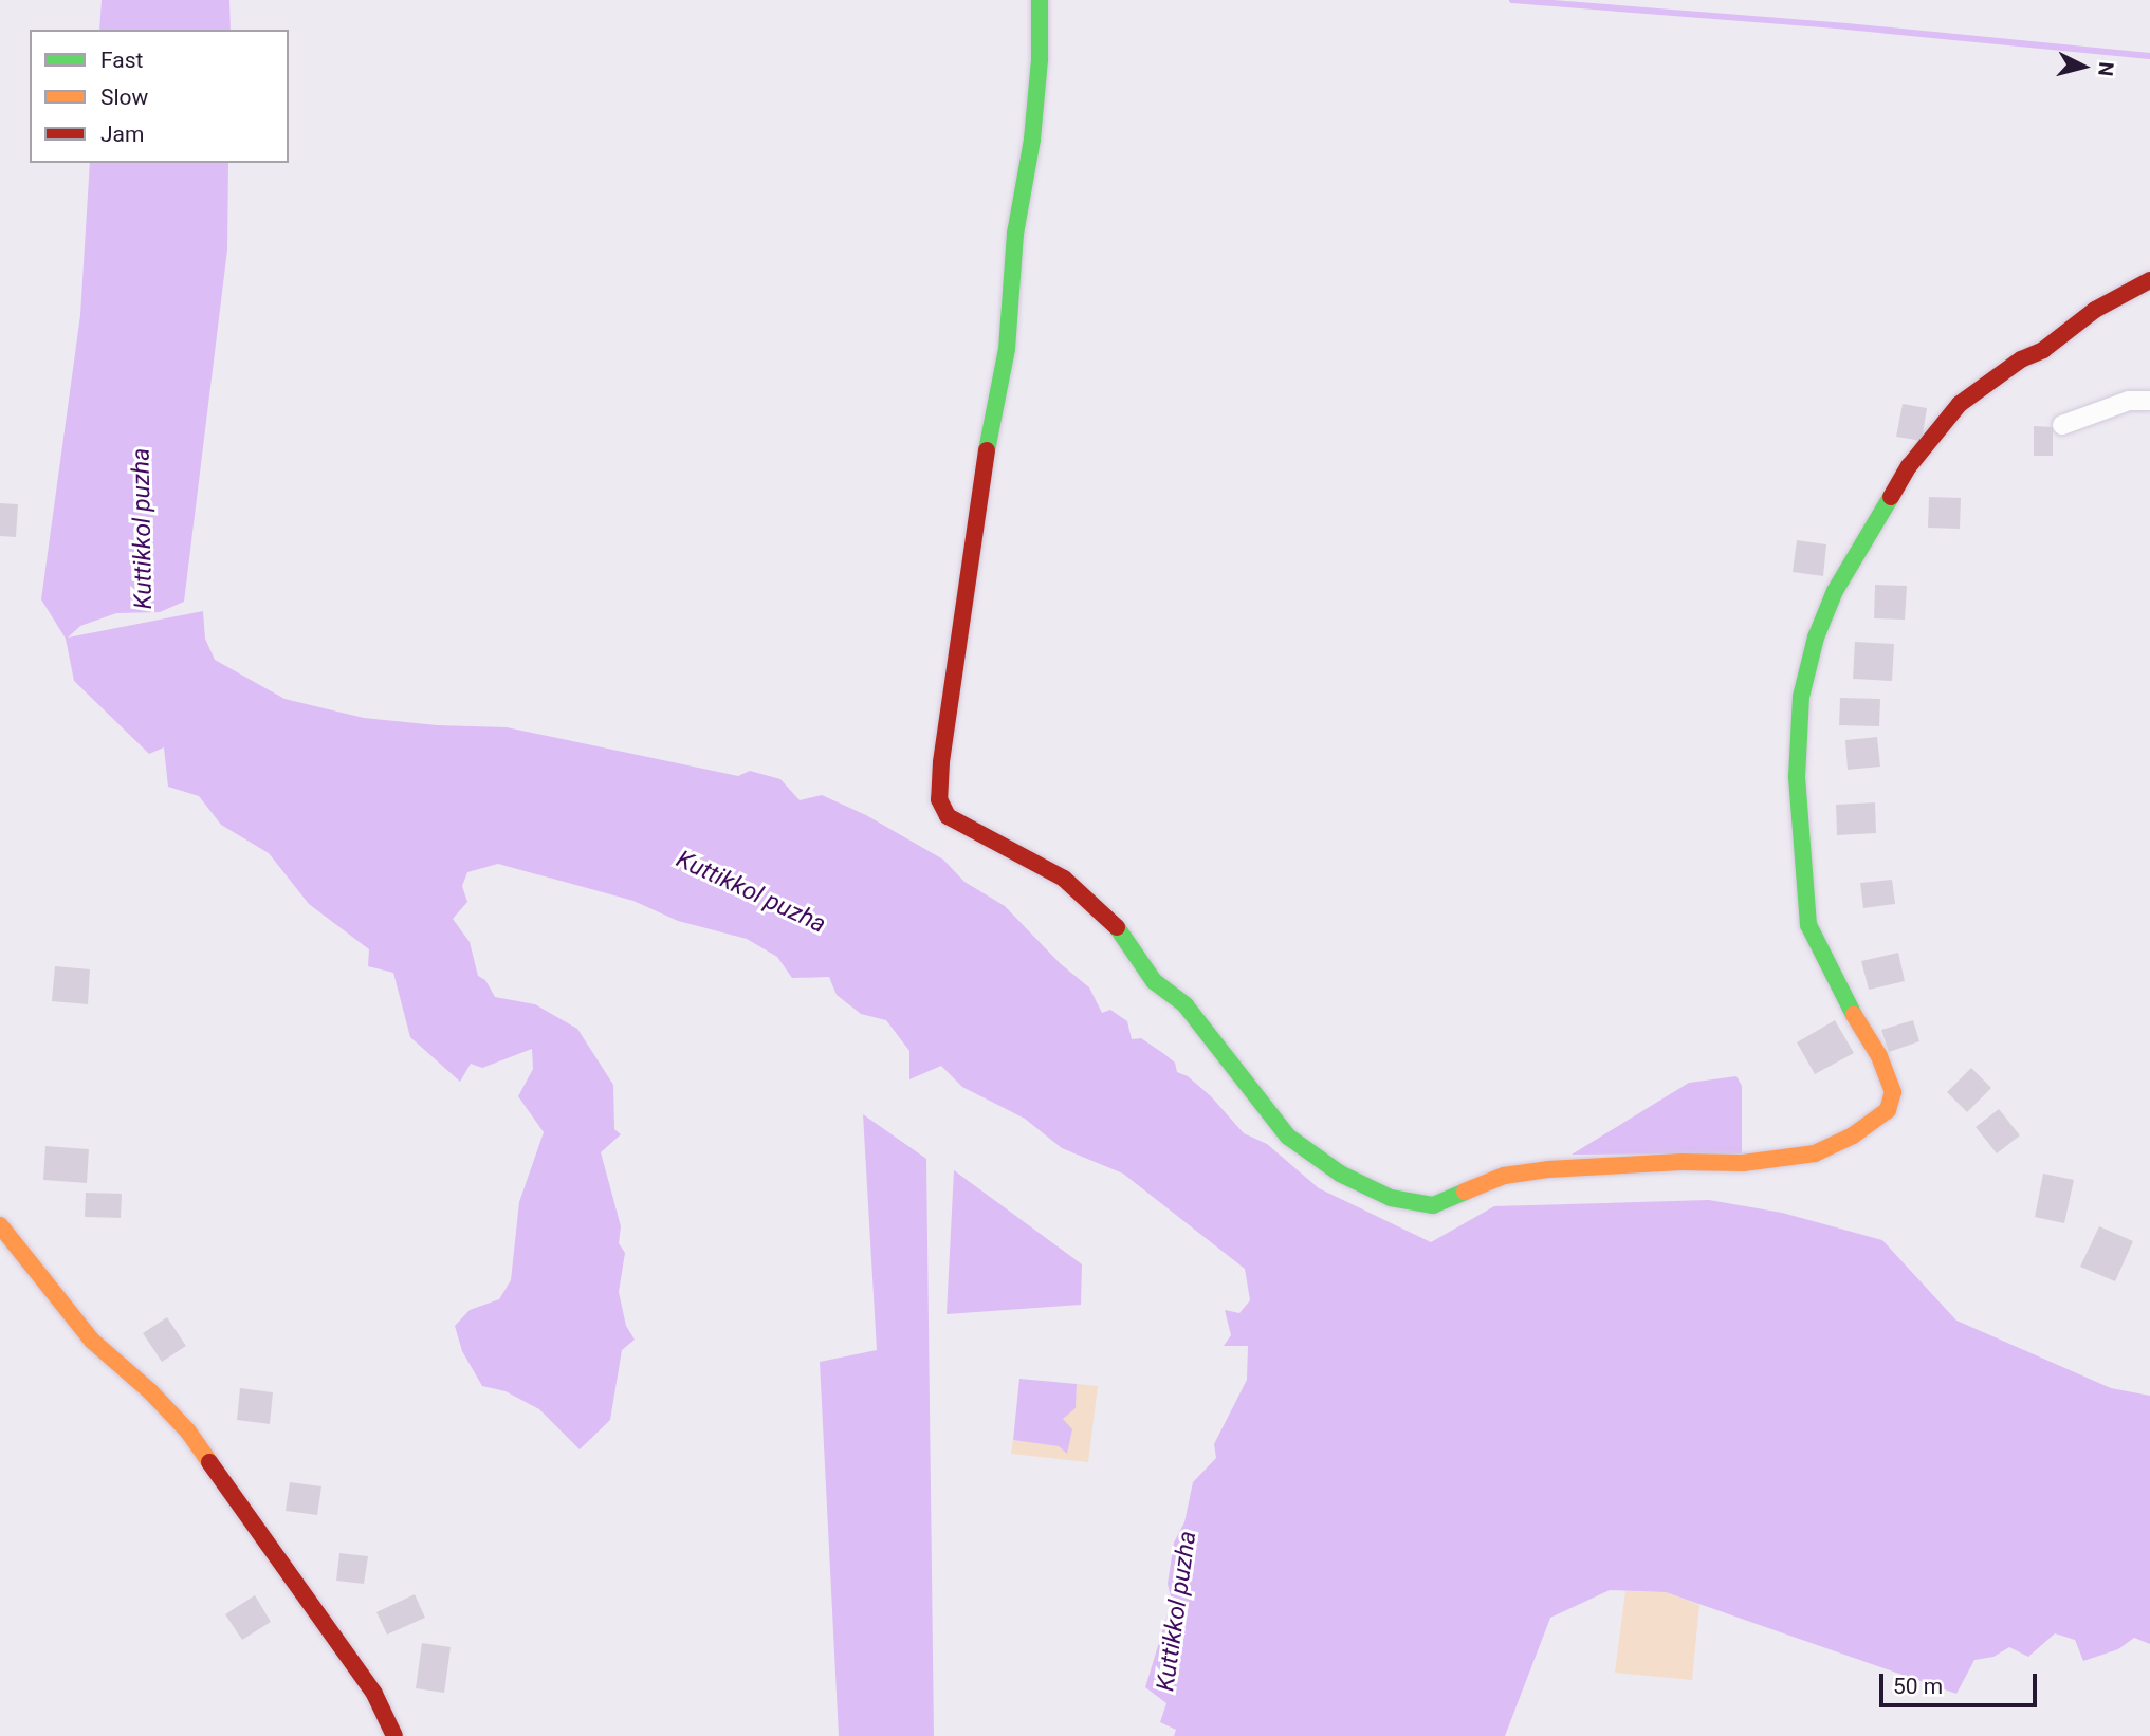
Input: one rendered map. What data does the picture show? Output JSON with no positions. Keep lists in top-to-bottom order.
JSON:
{
  "water": ["Kuttikkol puzha"],
  "legend": ["Fast", "Slow", "Jam"],
  "scale_bar": "50 m",
  "north": "right"
}
